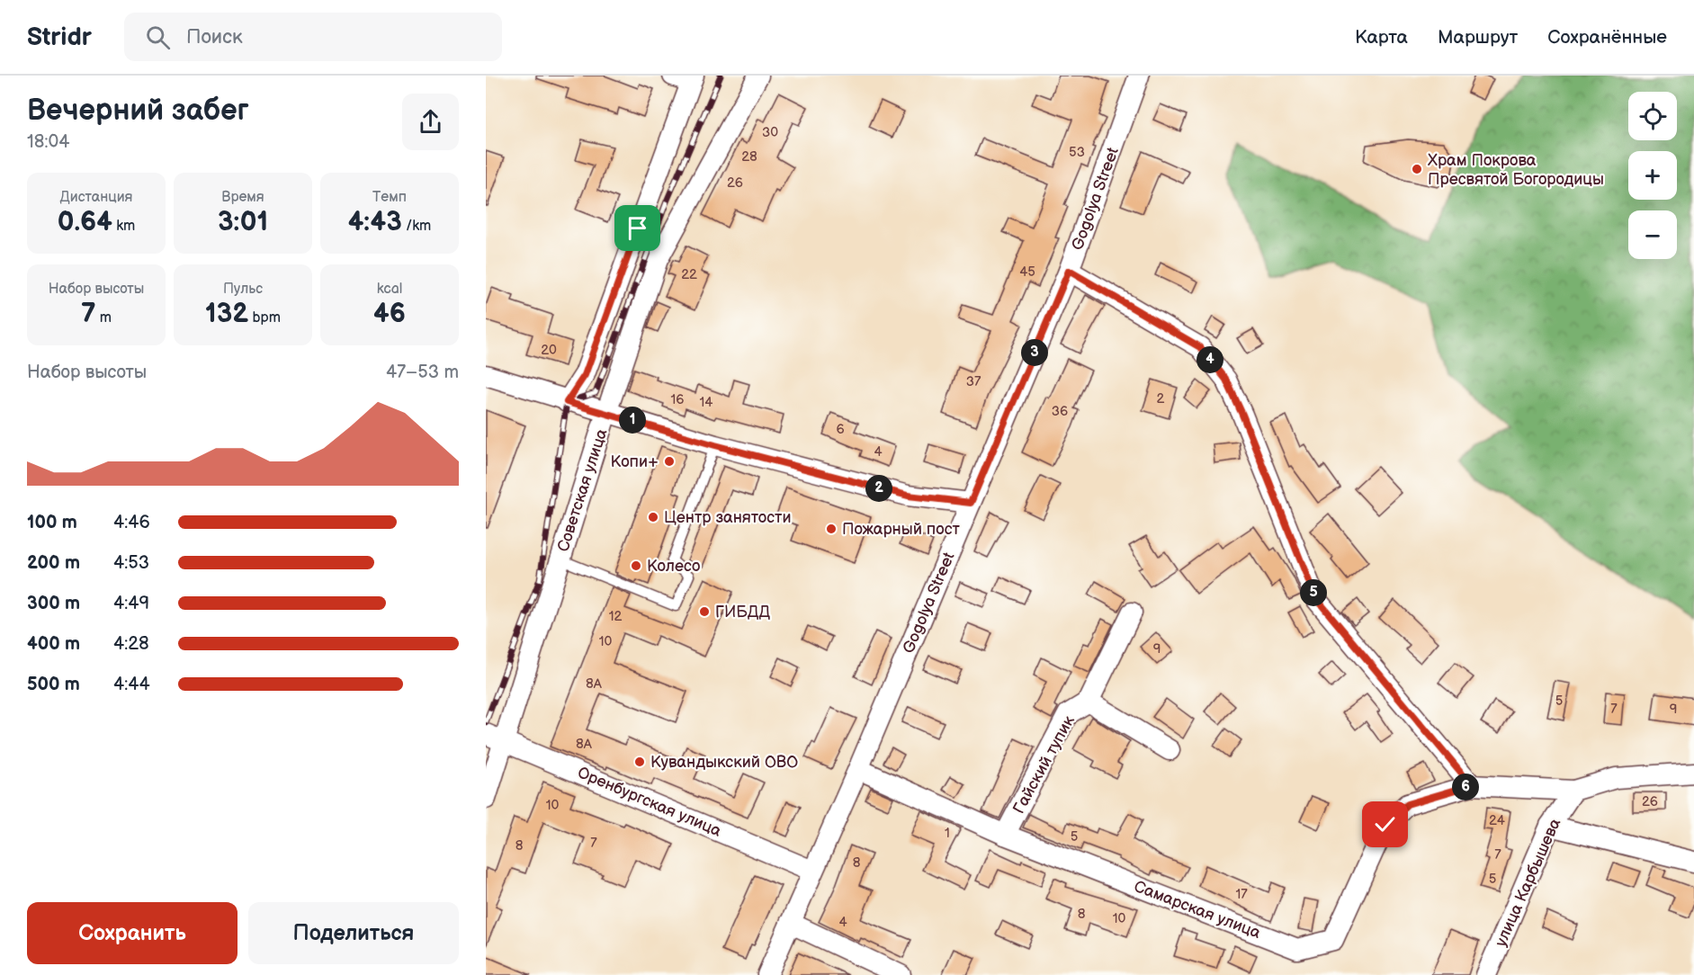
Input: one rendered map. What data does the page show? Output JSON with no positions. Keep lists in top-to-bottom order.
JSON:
{
  "streets": {
    "street": [
      "Gogolya Street",
      "Советская улица",
      "Гайский тупик",
      "Оренбургская улица",
      "улица Карбышева",
      "Самарская улица"
    ]
  },
  "crossings": [
    ["Gogolya Street", "Оренбургская улица"],
    ["Gogolya Street", "Самарская улица"],
    ["Советская улица", "Оренбургская улица"],
    ["Гайский тупик", "Самарская улица"]
  ],
  "places": [
    "Храм Покрова Пресвятой Богородицы",
    "Копи+",
    "Центр занятости",
    "Пожарный пост",
    "Колесо",
    "ГИБДД",
    "Кувандыкский ОВО"
  ],
  "house_numbers": [
    "30",
    "53",
    "28",
    "26",
    "45",
    "22",
    "20",
    "37",
    "2",
    "16",
    "14",
    "36",
    "6",
    "4",
    "12",
    "10",
    "9",
    "8А",
    "5",
    "7",
    "9",
    "8А",
    "26",
    "10",
    "24",
    "1",
    "5",
    "7",
    "8",
    "7",
    "8",
    "5",
    "17",
    "8",
    "10",
    "4"
  ],
  "page": {
    "header": "Stridr",
    "search": "Поиск",
    "nav": ["Карта", "Маршрут", "Сохранённые"],
    "heading": ["Вечерний забег", "18:04"],
    "map_buttons": ["+", "−"],
    "stats": [
      ["Дистанция", "0.64 km"],
      ["Время", "3:01"],
      ["Темп", "4:43 /km"],
      ["Набор высоты", "7 m"],
      ["Пульс", "132 bpm"],
      ["kcal", "46"]
    ],
    "pins": [
      "3",
      "4",
      "1",
      "2",
      "5",
      "6"
    ],
    "chart": ["Набор высоты", "47–53 m"],
    "list": [
      {
        "name": "100 m",
        "note": "4:46"
      },
      {
        "name": "200 m",
        "note": "4:53"
      },
      {
        "name": "300 m",
        "note": "4:49"
      },
      {
        "name": "400 m",
        "note": "4:28"
      },
      {
        "name": "500 m",
        "note": "4:44"
      }
    ],
    "buttons": ["Сохранить", "Поделиться"]
  }
}
